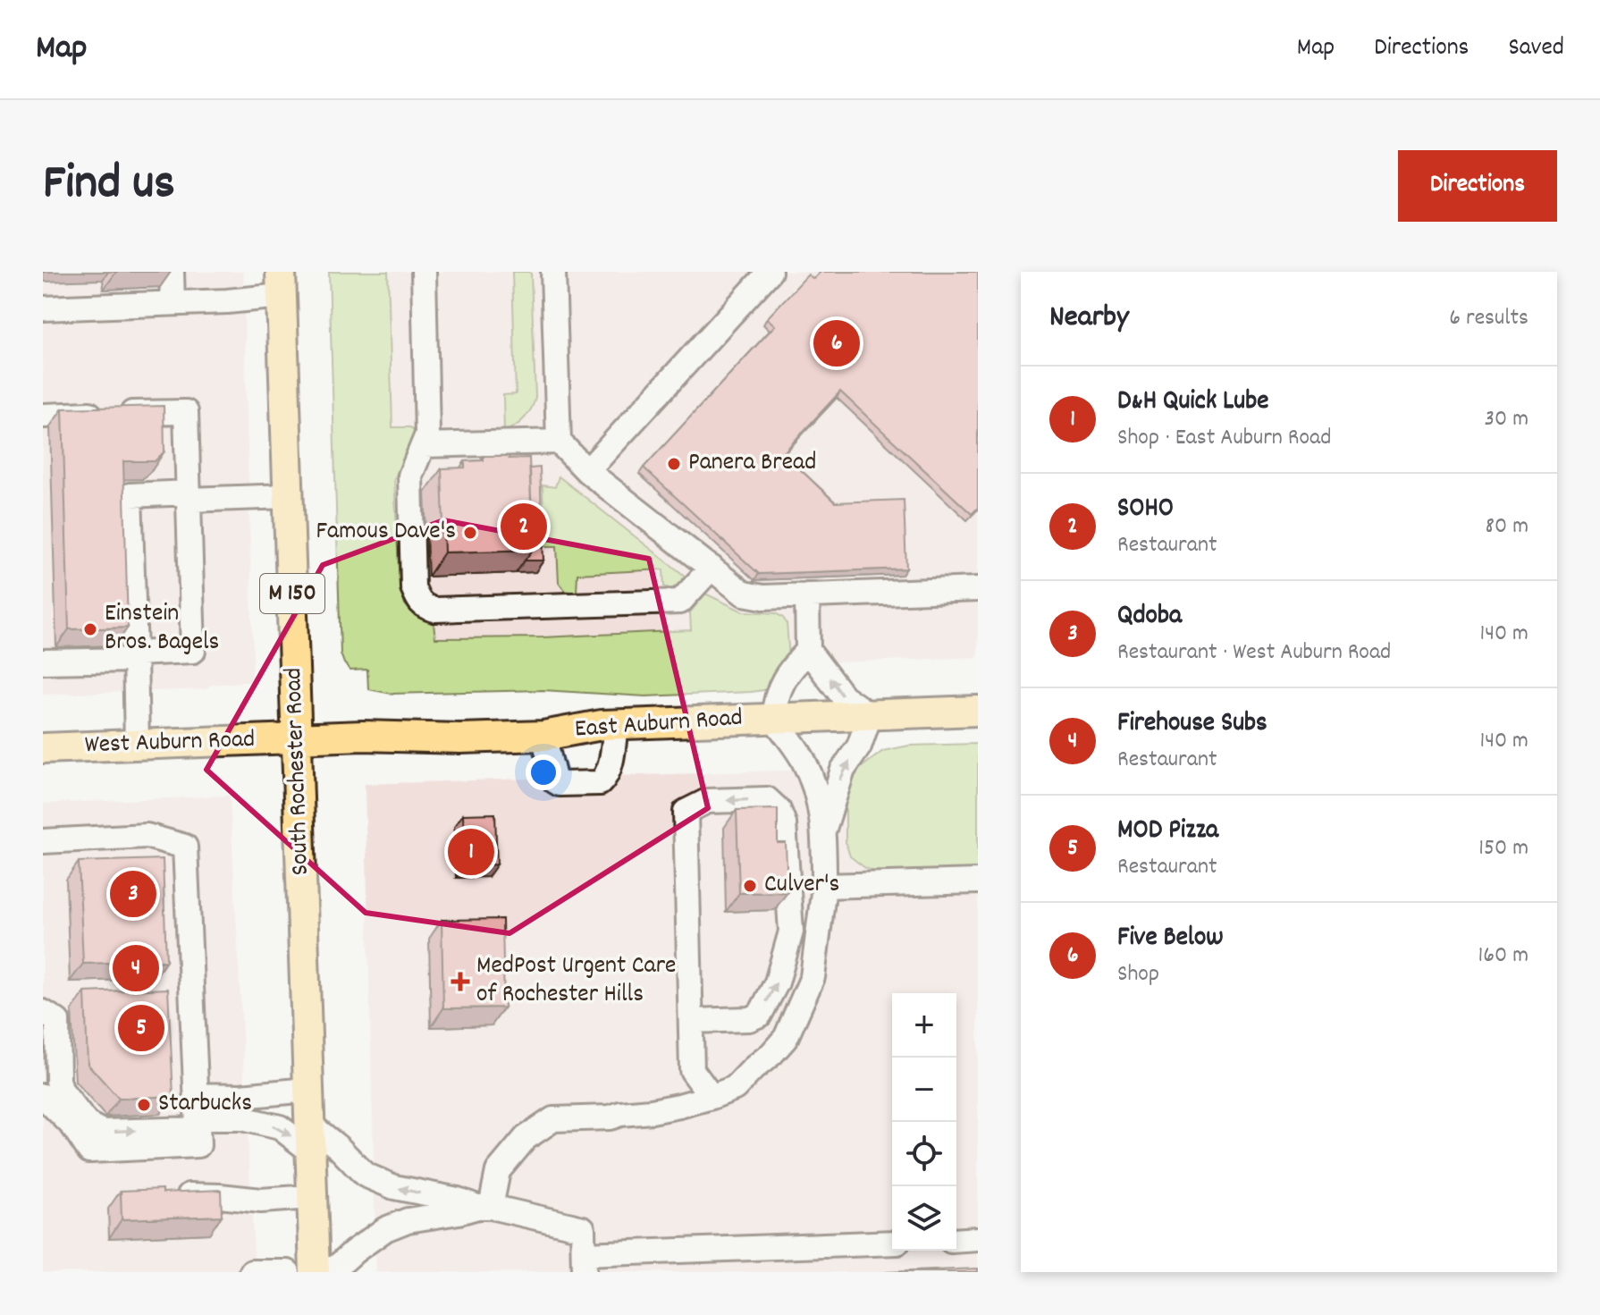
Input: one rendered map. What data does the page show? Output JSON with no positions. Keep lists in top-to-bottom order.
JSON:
{
  "streets": {
    "main road": [
      "M 150",
      "East Auburn Road",
      "West Auburn Road",
      "South Rochester Road"
    ]
  },
  "crossings": [
    ["East Auburn Road", "West Auburn Road"],
    ["East Auburn Road", "South Rochester Road"],
    ["West Auburn Road", "South Rochester Road"]
  ],
  "places": {
    "other": [
      "Panera Bread",
      "Famous Dave's",
      "Einstein Bros. Bagels",
      "Culver's",
      "Starbucks"
    ],
    "health": ["MedPost Urgent Care of Rochester Hills"]
  },
  "page": {
    "header": "Map",
    "nav": ["Map", "Directions", "Saved"],
    "title": "Find us",
    "buttons": "Directions",
    "heading": ["Nearby", "6 results"],
    "pins": [
      "6",
      "2",
      "1",
      "3",
      "4",
      "5"
    ],
    "list": [
      {
        "mark": "1",
        "name": "D&H Quick Lube",
        "note": "Shop · East Auburn Road",
        "value": "30 m"
      },
      {
        "mark": "2",
        "name": "SOHO",
        "note": "Restaurant",
        "value": "80 m"
      },
      {
        "mark": "3",
        "name": "Qdoba",
        "note": "Restaurant · West Auburn Road",
        "value": "140 m"
      },
      {
        "mark": "4",
        "name": "Firehouse Subs",
        "note": "Restaurant",
        "value": "140 m"
      },
      {
        "mark": "5",
        "name": "MOD Pizza",
        "note": "Restaurant",
        "value": "150 m"
      },
      {
        "mark": "6",
        "name": "Five Below",
        "note": "Shop",
        "value": "160 m"
      }
    ],
    "map_buttons": ["+", "−"]
  }
}
